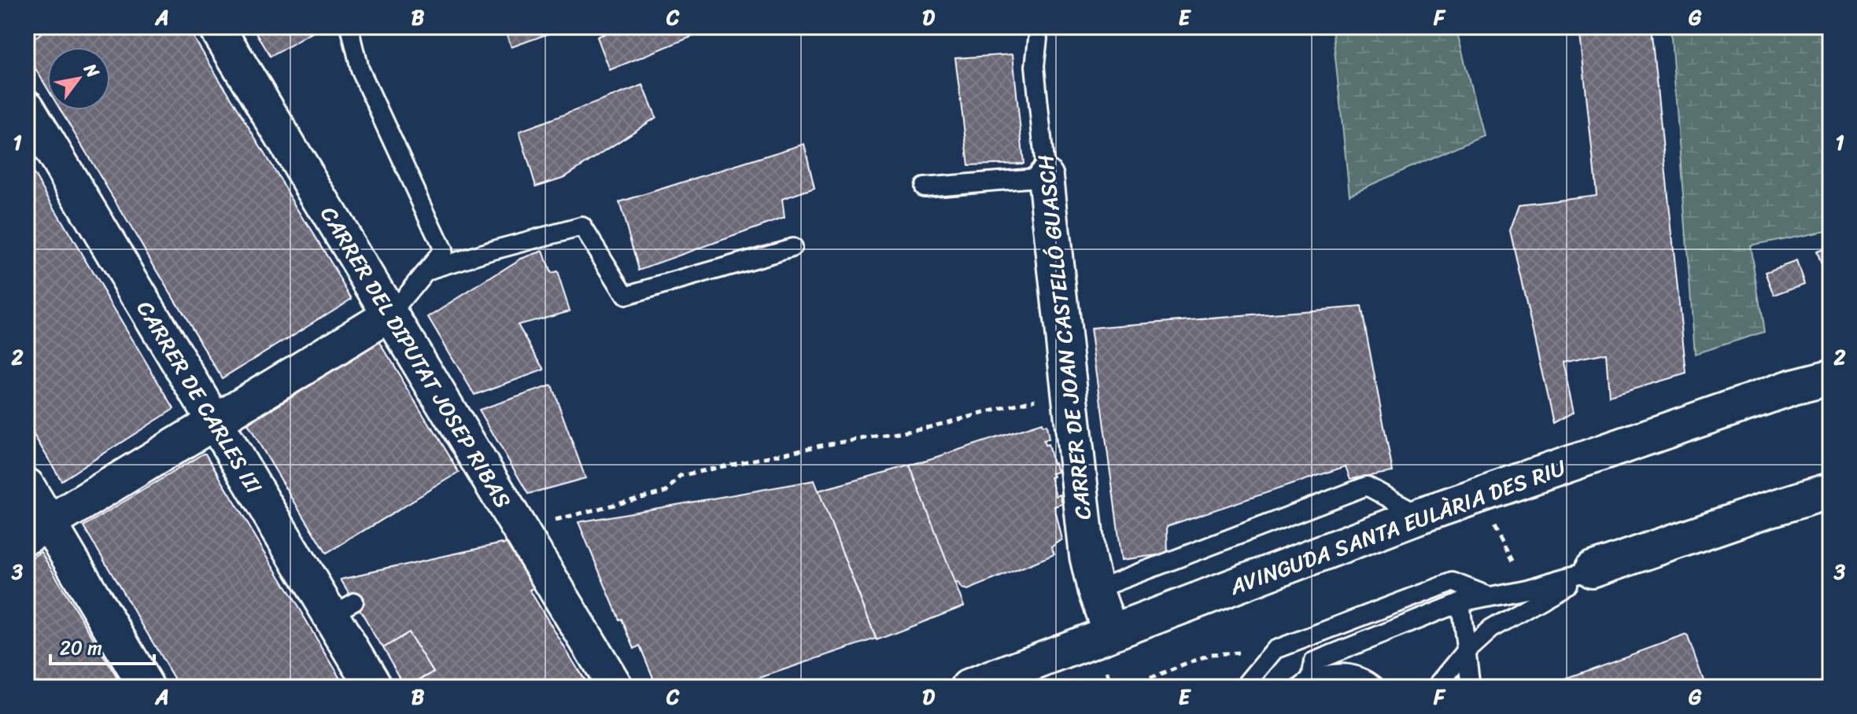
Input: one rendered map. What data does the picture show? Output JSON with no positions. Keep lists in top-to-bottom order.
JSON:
{
  "streets": {
    "street": [
      "CARRER DE JOAN CASTELLÓ GUASCH",
      "CARRER DEL DIPUTAT JOSEP RIBAS",
      "CARRER DE CARLES III",
      "AVINGUDA SANTA EULÀRIA DES RIU"
    ]
  },
  "crossings": [
    ["CARRER DE JOAN CASTELLÓ GUASCH", "AVINGUDA SANTA EULÀRIA DES RIU"]
  ],
  "scale_bar": "20 m",
  "north": "top right",
  "grid": {
    "columns": [
      "A",
      "B",
      "C",
      "D",
      "E",
      "F",
      "G"
    ],
    "rows": ["1", "2", "3"]
  }
}
